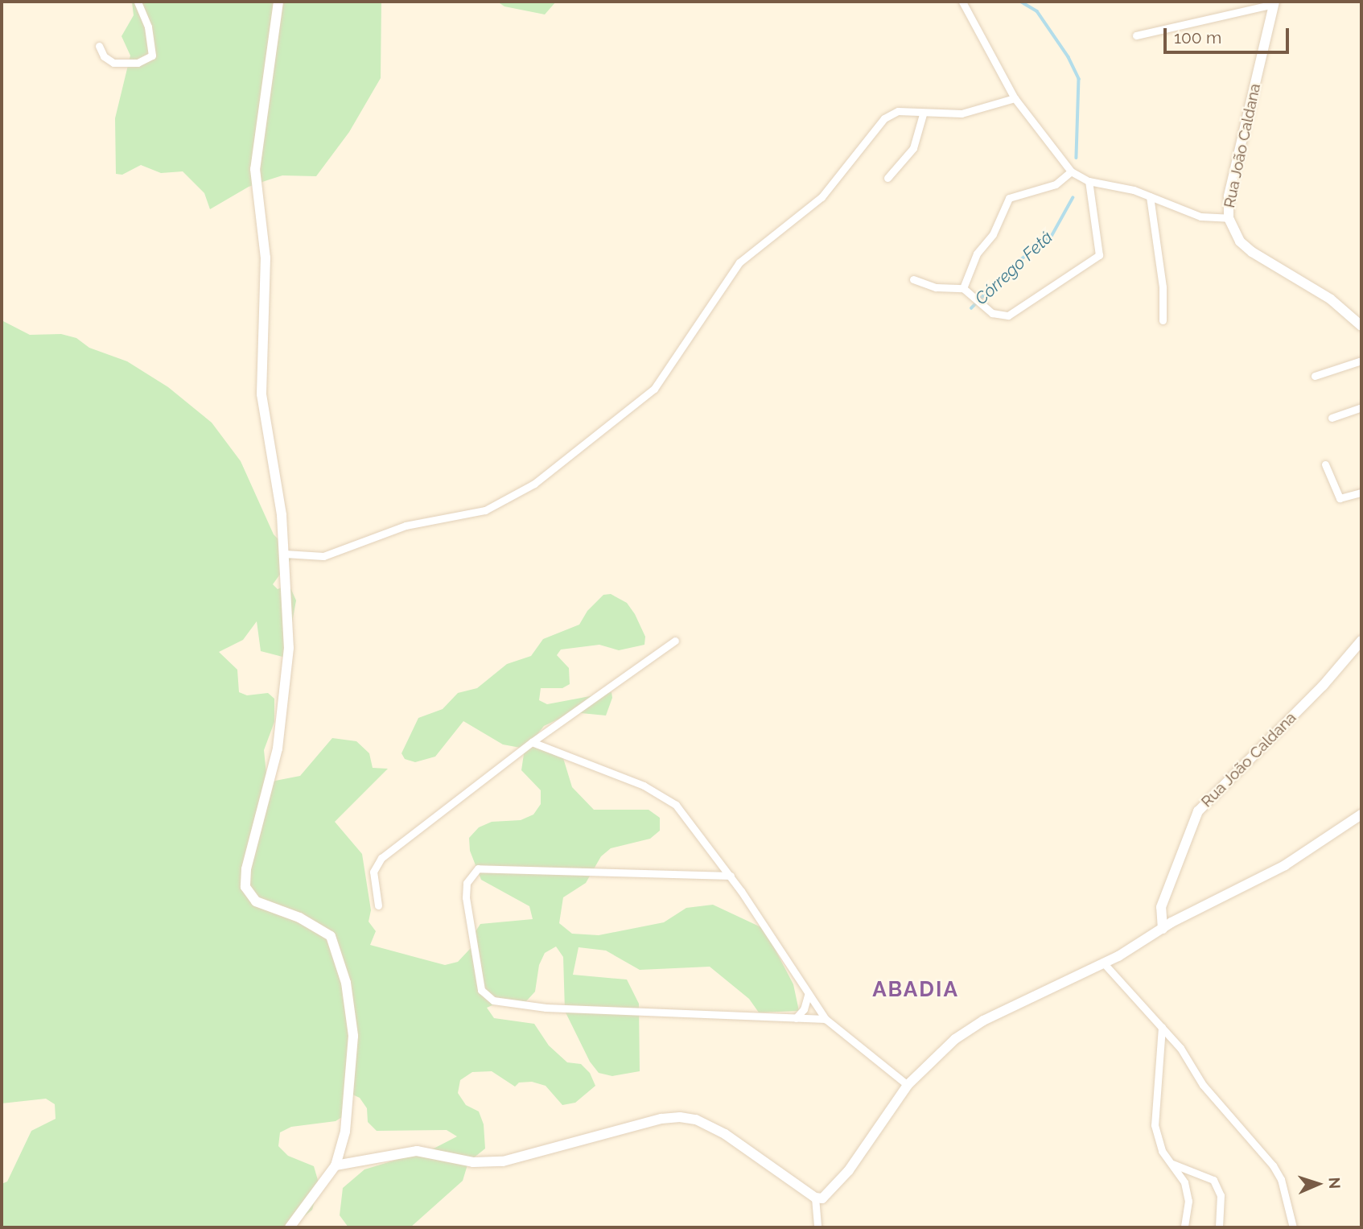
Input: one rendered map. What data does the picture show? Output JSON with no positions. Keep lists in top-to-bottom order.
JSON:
{
  "streets": {
    "street": ["Rua João Caldana"]
  },
  "districts": ["ABADIA"],
  "water": ["Córrego Fetá"],
  "scale_bar": "100 m",
  "north": "right"
}
